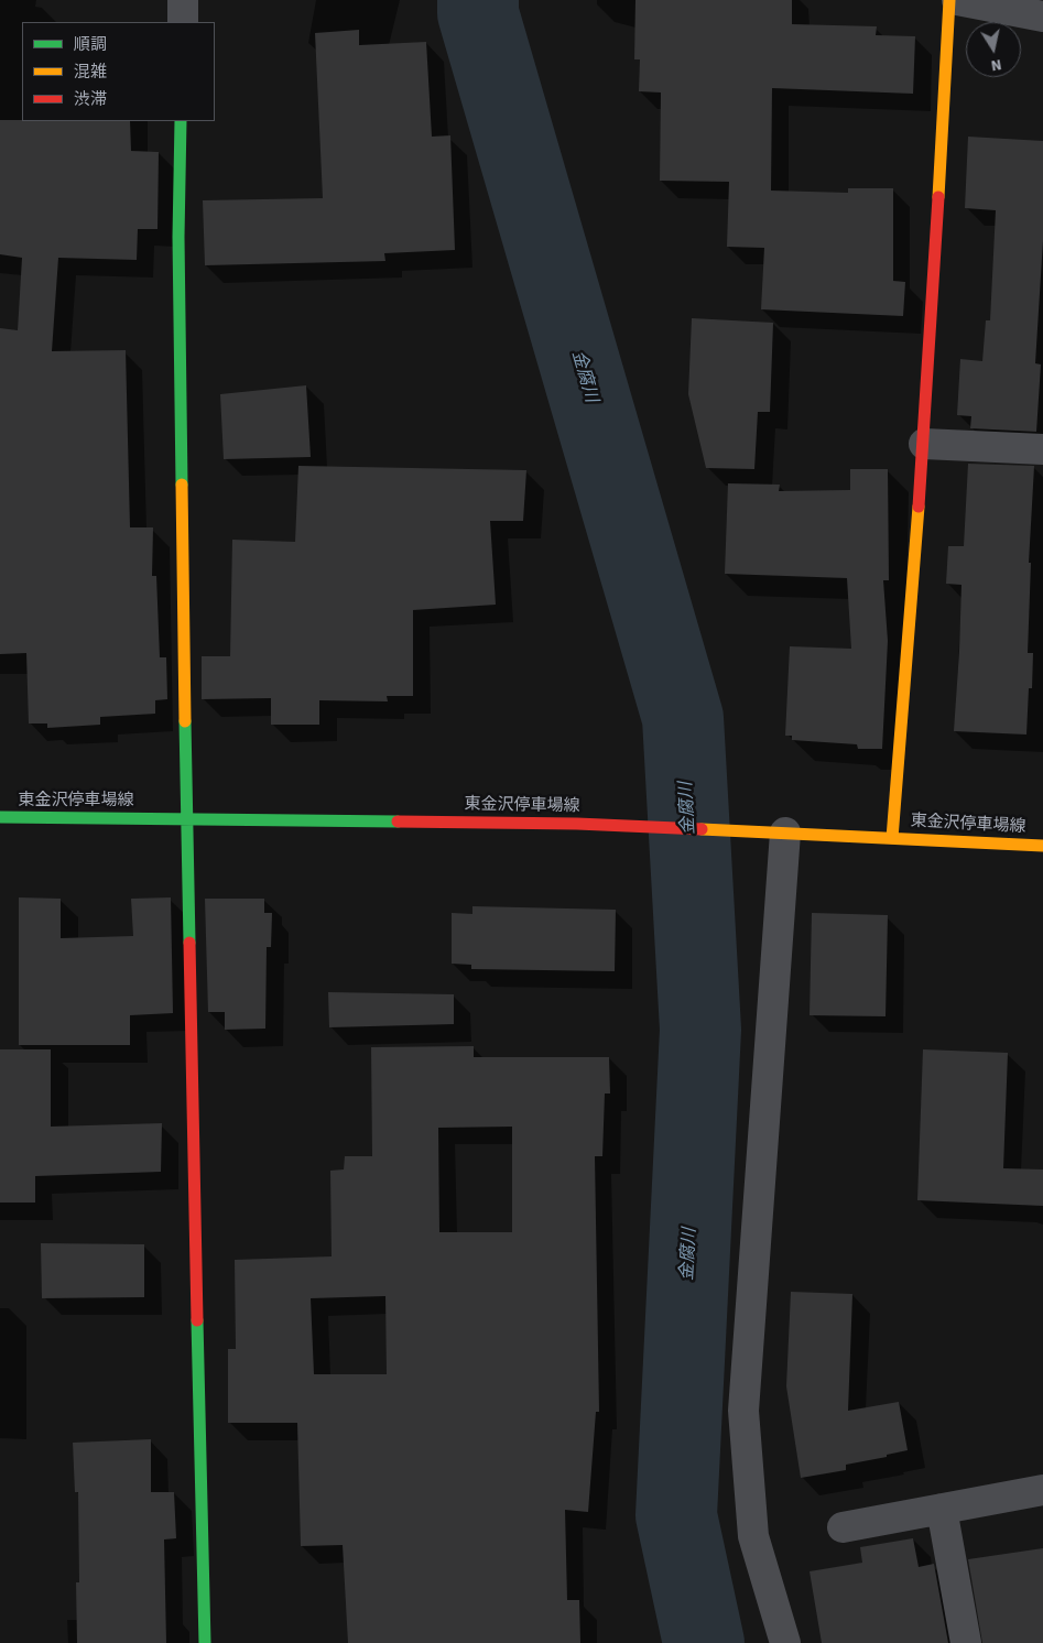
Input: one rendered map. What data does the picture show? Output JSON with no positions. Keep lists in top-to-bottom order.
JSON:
{
  "streets": {
    "street": ["東金沢停車場線"]
  },
  "water": ["金腐川"],
  "legend": ["順調", "混雑", "渋滞"],
  "north": "bottom"
}
